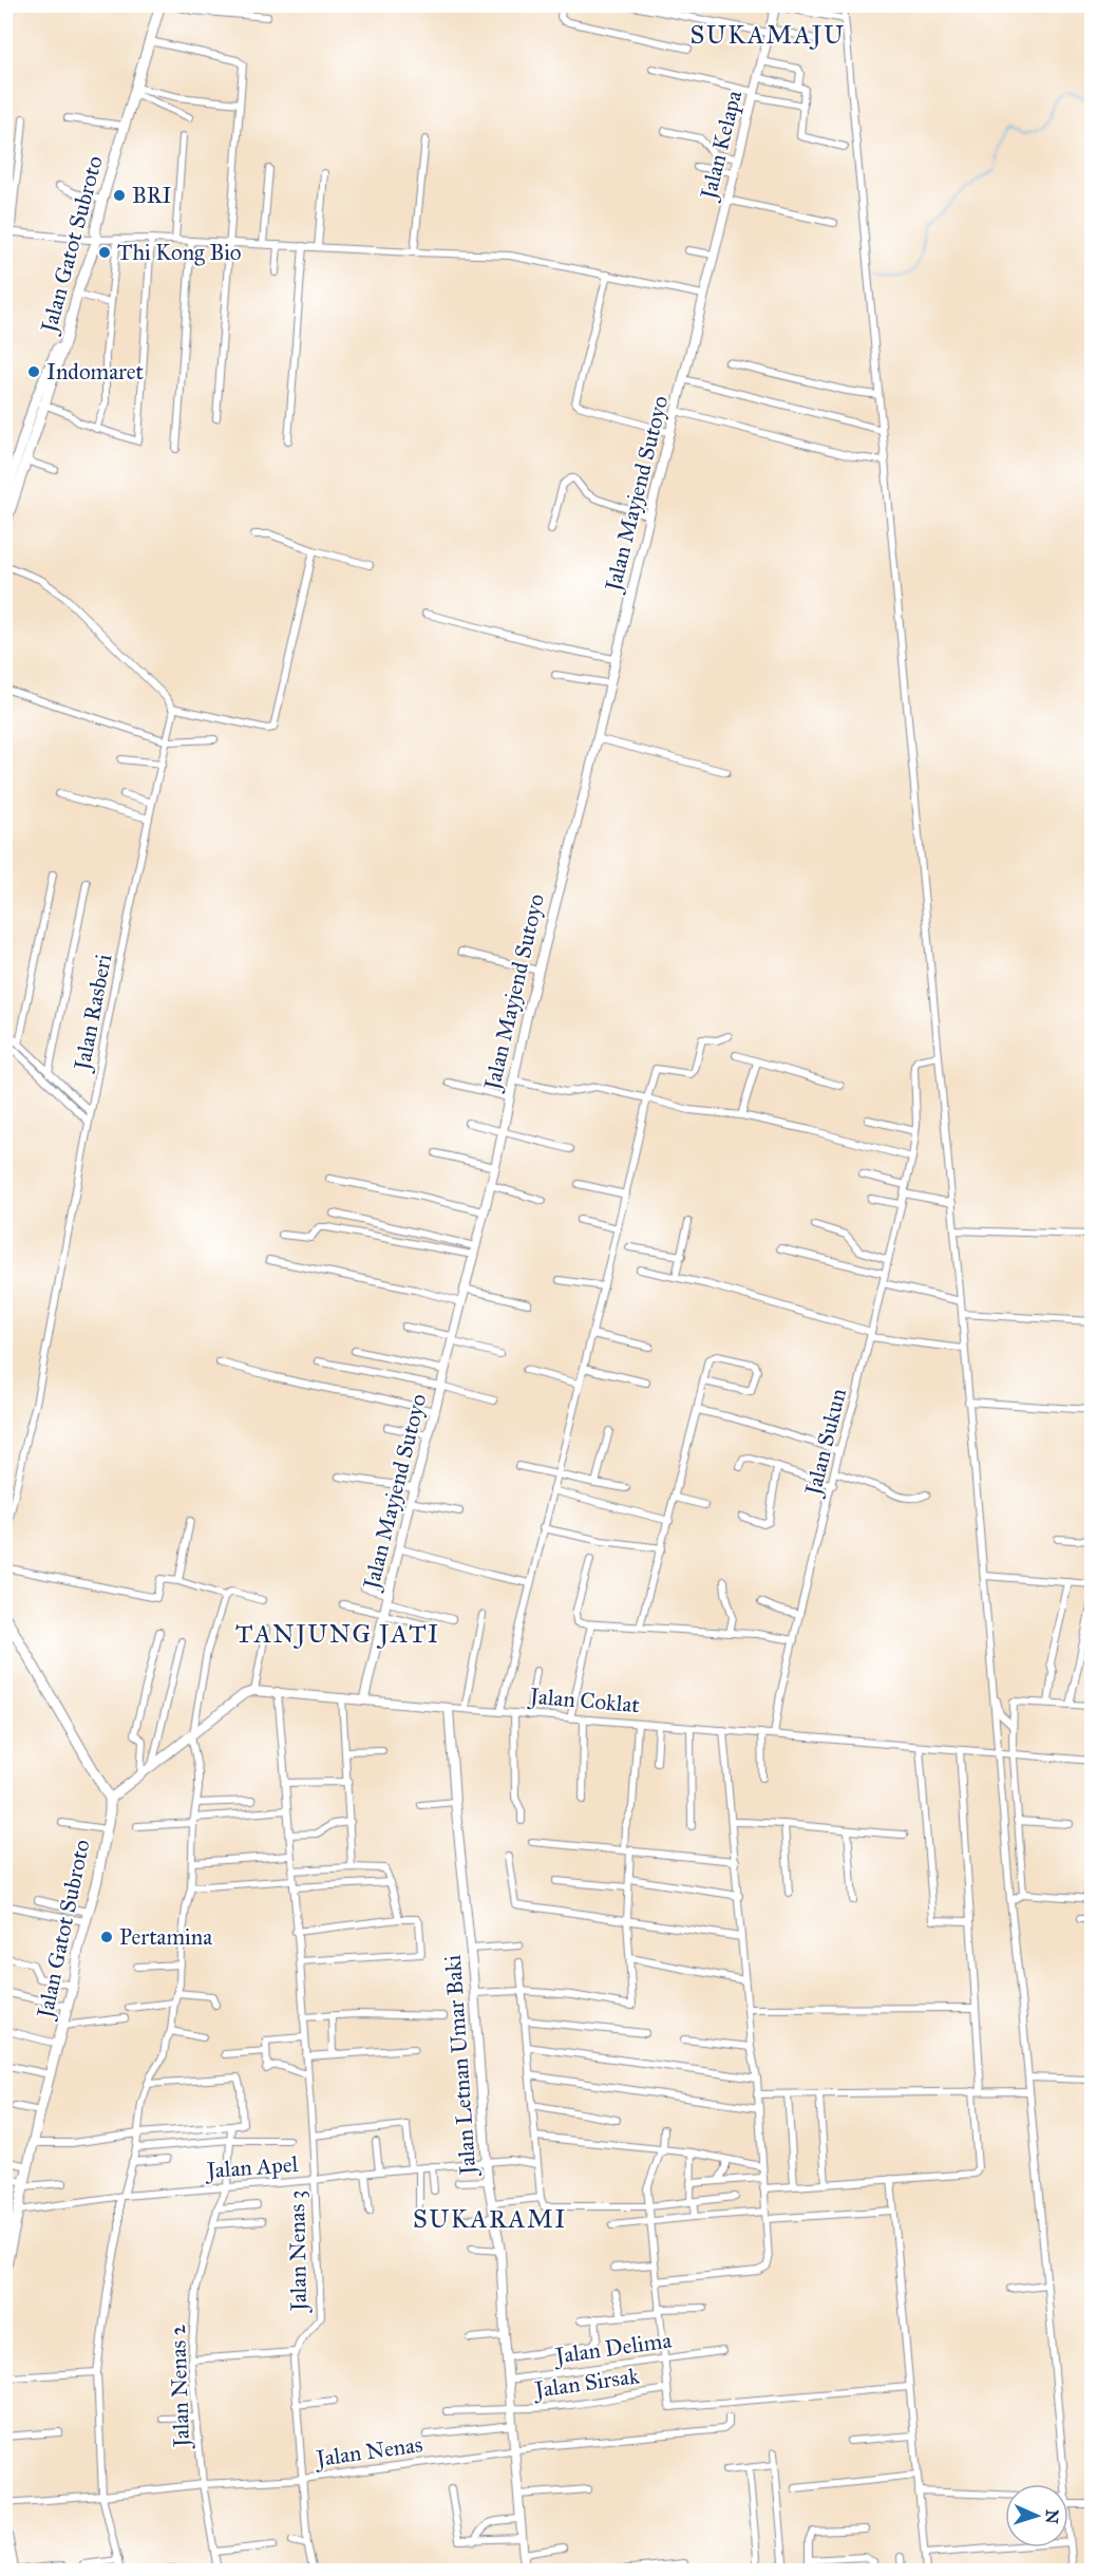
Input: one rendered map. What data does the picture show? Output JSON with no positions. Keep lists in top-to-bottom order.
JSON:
{
  "streets": {
    "main road": ["Jalan Gatot Subroto"],
    "street": [
      "Jalan Kelapa",
      "Jalan Mayjend Sutoyo",
      "Jalan Rasberi",
      "Jalan Sukun",
      "Jalan Coklat",
      "Jalan Letnan Umar Baki",
      "Jalan Apel",
      "Jalan Nenas 3",
      "Jalan Delima",
      "Jalan Sirsak",
      "Jalan Nenas 2",
      "Jalan Nenas"
    ]
  },
  "crossings": [
    ["Jalan Kelapa", "Jalan Mayjend Sutoyo"],
    ["Jalan Gatot Subroto", "Jalan Coklat"],
    ["Jalan Gatot Subroto", "Jalan Apel"],
    ["Jalan Mayjend Sutoyo", "Jalan Coklat"],
    ["Jalan Sukun", "Jalan Coklat"],
    ["Jalan Coklat", "Jalan Letnan Umar Baki"],
    ["Jalan Coklat", "Jalan Nenas 3"],
    ["Jalan Letnan Umar Baki", "Jalan Apel"],
    ["Jalan Letnan Umar Baki", "Jalan Delima"],
    ["Jalan Letnan Umar Baki", "Jalan Sirsak"],
    ["Jalan Letnan Umar Baki", "Jalan Nenas"],
    ["Jalan Apel", "Jalan Nenas 3"],
    ["Jalan Apel", "Jalan Nenas 2"],
    ["Jalan Nenas 2", "Jalan Nenas"]
  ],
  "districts": ["SUKAMAJU", "TANJUNG JATI", "SUKARAMI"],
  "places": [
    "BRI",
    "Thi Kong Bio",
    "Indomaret",
    "Pertamina"
  ],
  "north": "right"
}
